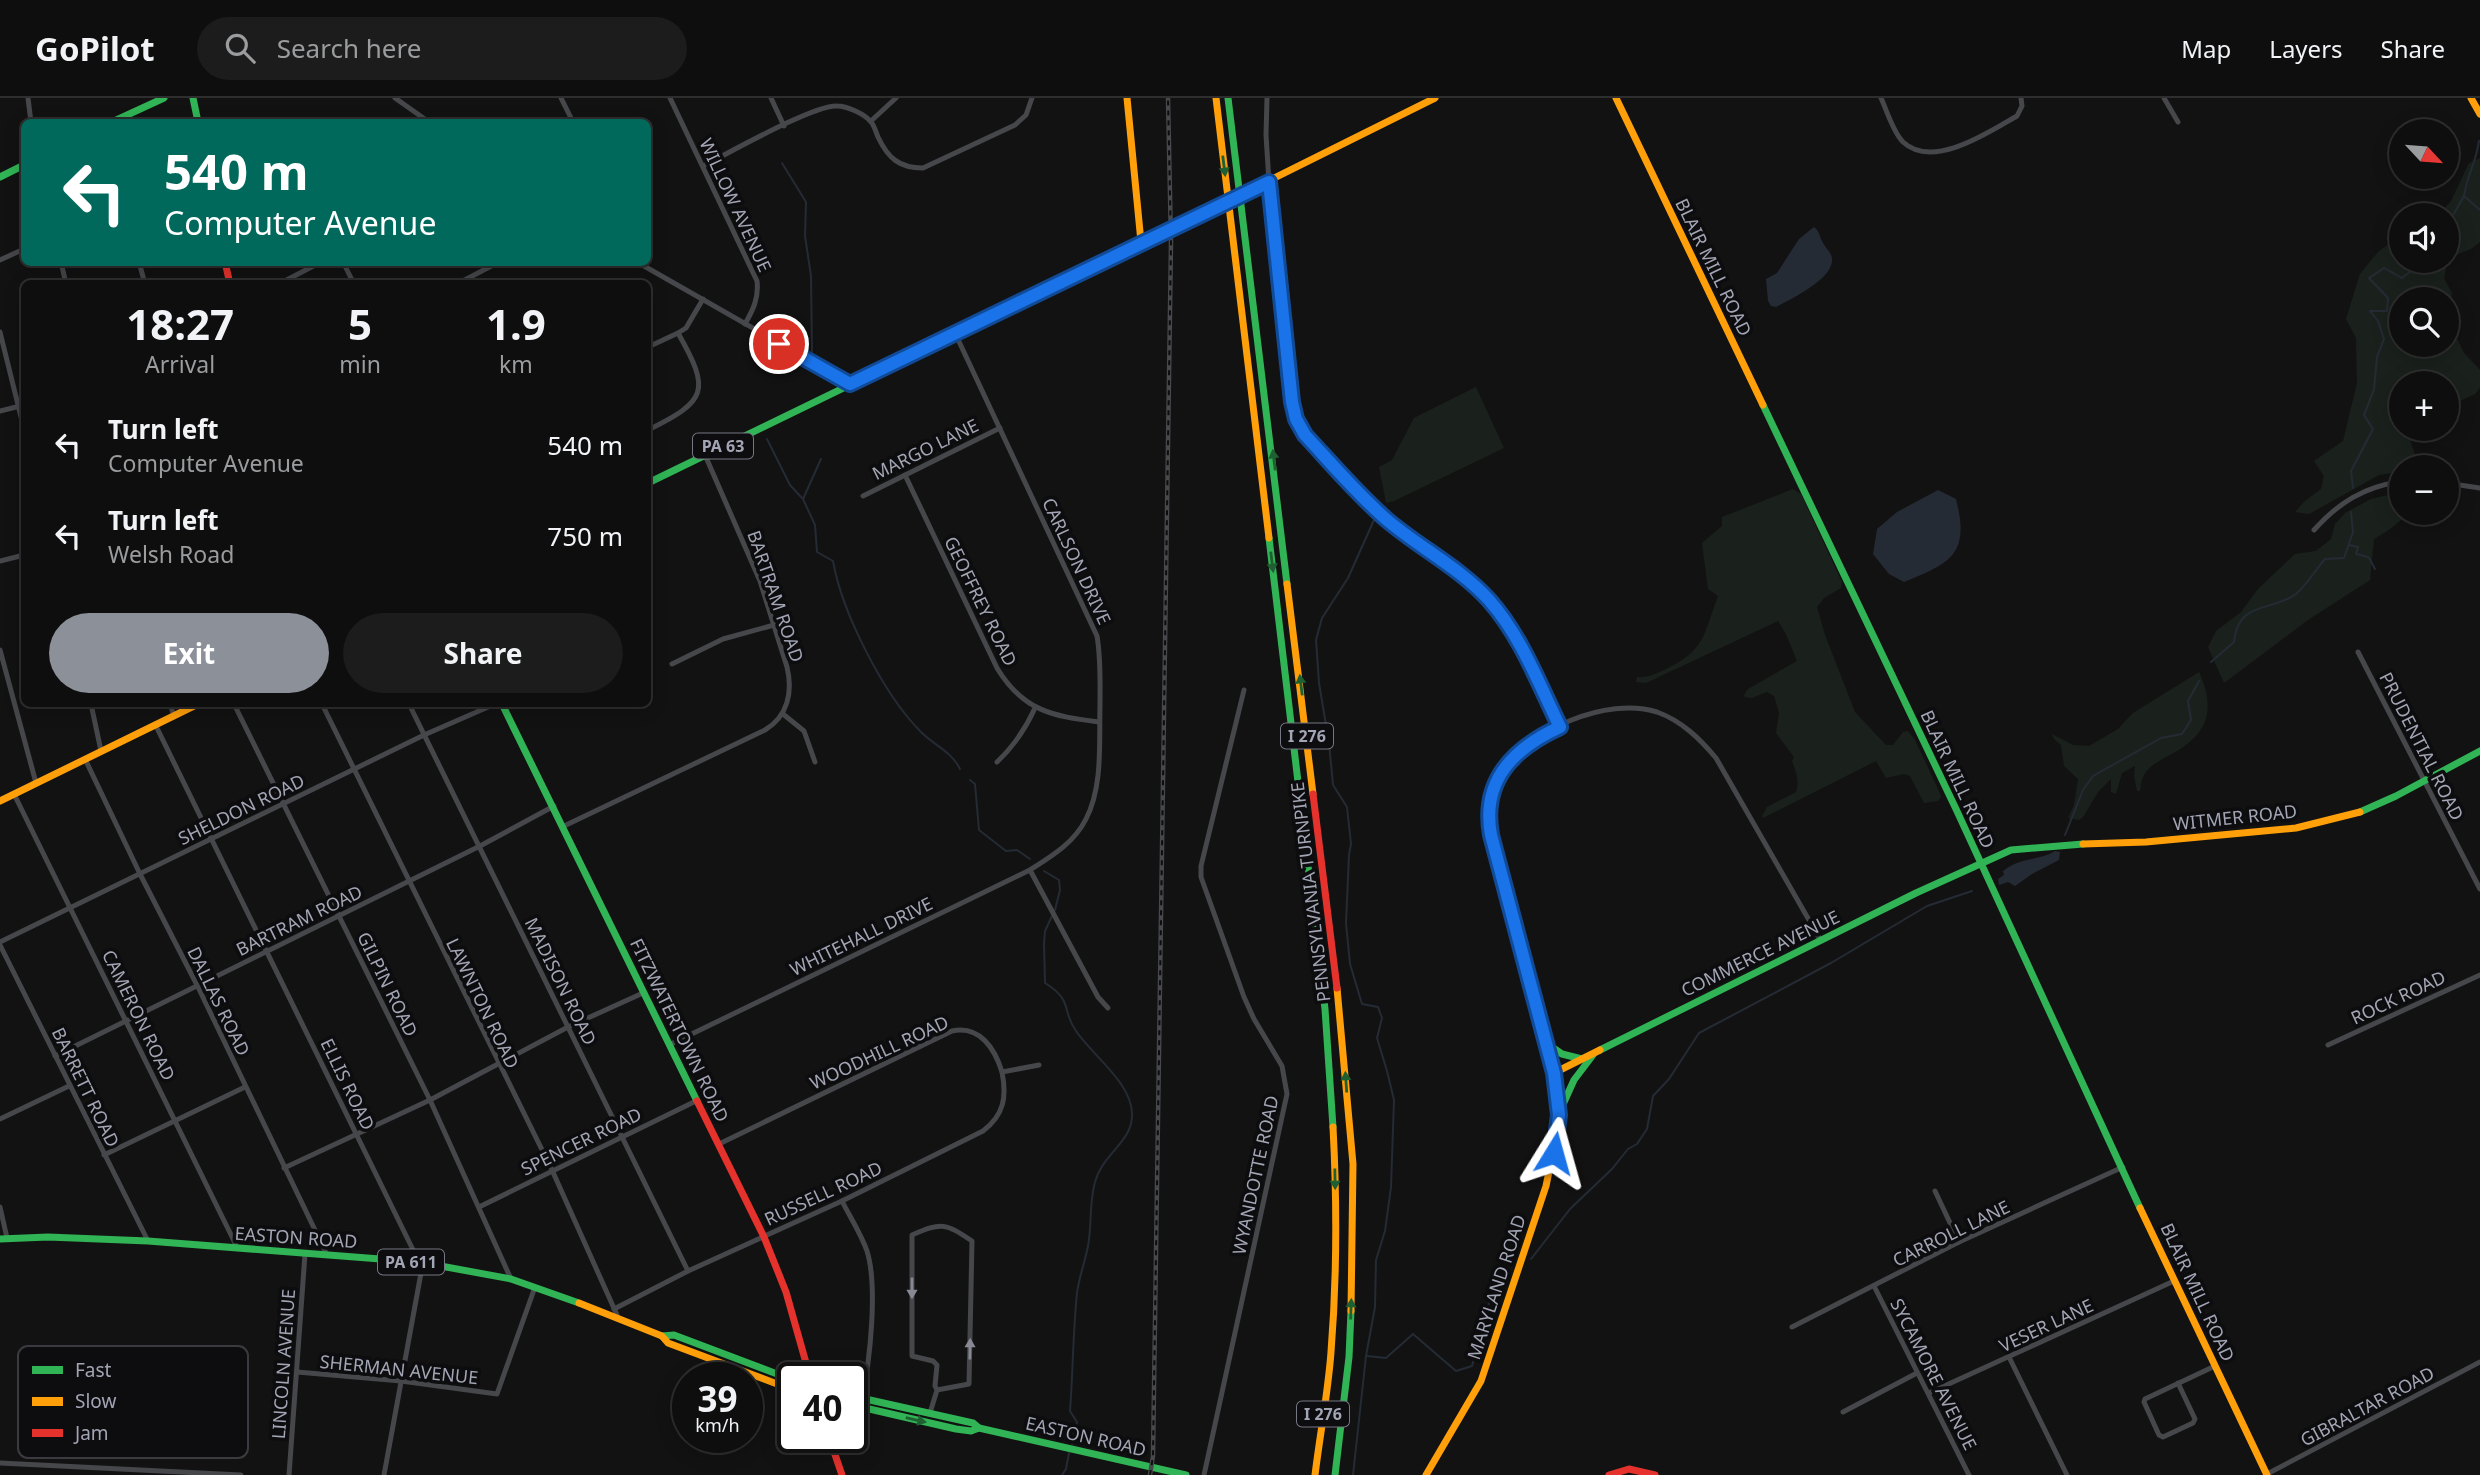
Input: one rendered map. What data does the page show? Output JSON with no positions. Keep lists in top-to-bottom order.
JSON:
{
  "streets": {
    "main road": [
      "BLAIR MILL ROAD",
      "PA 63",
      "I 276",
      "WITMER ROAD",
      "PENNSYLVANIA TURNPIKE",
      "COMMERCE AVENUE",
      "FITZWATERTOWN ROAD",
      "EASTON ROAD",
      "PA 611",
      "MARYLAND ROAD"
    ],
    "street": [
      "WILLOW AVENUE",
      "MARGO LANE",
      "CARLSON DRIVE",
      "BARTRAM ROAD",
      "GEOFFREY ROAD",
      "PRUDENTIAL ROAD",
      "SHELDON ROAD",
      "WHITEHALL DRIVE",
      "MADISON ROAD",
      "GILPIN ROAD",
      "ROCK ROAD",
      "DALLAS ROAD",
      "LAWNTON ROAD",
      "CAMERON ROAD",
      "WOODHILL ROAD",
      "ELLIS ROAD",
      "BARRETT ROAD",
      "SPENCER ROAD",
      "WYANDOTTE ROAD",
      "RUSSELL ROAD",
      "CARROLL LANE",
      "VESER LANE",
      "LINCOLN AVENUE",
      "SHERMAN AVENUE",
      "SYCAMORE AVENUE",
      "GIBRALTAR ROAD"
    ]
  },
  "crossings": [
    ["BLAIR MILL ROAD", "WITMER ROAD"],
    ["BLAIR MILL ROAD", "COMMERCE AVENUE"],
    ["BLAIR MILL ROAD", "CARROLL LANE"],
    ["BLAIR MILL ROAD", "VESER LANE"],
    ["BLAIR MILL ROAD", "GIBRALTAR ROAD"],
    ["PA 63", "CARLSON DRIVE"],
    ["PA 63", "BARTRAM ROAD"],
    ["MARGO LANE", "CARLSON DRIVE"],
    ["MARGO LANE", "GEOFFREY ROAD"],
    ["CARLSON DRIVE", "GEOFFREY ROAD"],
    ["CARLSON DRIVE", "WHITEHALL DRIVE"],
    ["BARTRAM ROAD", "MADISON ROAD"],
    ["BARTRAM ROAD", "GILPIN ROAD"],
    ["BARTRAM ROAD", "DALLAS ROAD"],
    ["BARTRAM ROAD", "LAWNTON ROAD"],
    ["BARTRAM ROAD", "CAMERON ROAD"],
    ["BARTRAM ROAD", "FITZWATERTOWN ROAD"],
    ["BARTRAM ROAD", "ELLIS ROAD"],
    ["BARTRAM ROAD", "BARRETT ROAD"],
    ["PRUDENTIAL ROAD", "WITMER ROAD"],
    ["SHELDON ROAD", "MADISON ROAD"],
    ["SHELDON ROAD", "GILPIN ROAD"],
    ["SHELDON ROAD", "DALLAS ROAD"],
    ["SHELDON ROAD", "LAWNTON ROAD"],
    ["SHELDON ROAD", "CAMERON ROAD"],
    ["SHELDON ROAD", "ELLIS ROAD"],
    ["SHELDON ROAD", "BARRETT ROAD"],
    ["WITMER ROAD", "COMMERCE AVENUE"],
    ["WHITEHALL DRIVE", "FITZWATERTOWN ROAD"],
    ["COMMERCE AVENUE", "MARYLAND ROAD"],
    ["MADISON ROAD", "SPENCER ROAD"],
    ["MADISON ROAD", "RUSSELL ROAD"],
    ["GILPIN ROAD", "SPENCER ROAD"],
    ["GILPIN ROAD", "EASTON ROAD"],
    ["DALLAS ROAD", "EASTON ROAD"],
    ["LAWNTON ROAD", "SPENCER ROAD"],
    ["LAWNTON ROAD", "RUSSELL ROAD"],
    ["LAWNTON ROAD", "EASTON ROAD"],
    ["CAMERON ROAD", "EASTON ROAD"],
    ["FITZWATERTOWN ROAD", "WOODHILL ROAD"],
    ["FITZWATERTOWN ROAD", "SPENCER ROAD"],
    ["FITZWATERTOWN ROAD", "RUSSELL ROAD"],
    ["WOODHILL ROAD", "RUSSELL ROAD"],
    ["ELLIS ROAD", "EASTON ROAD"],
    ["BARRETT ROAD", "EASTON ROAD"],
    ["RUSSELL ROAD", "EASTON ROAD"],
    ["CARROLL LANE", "SYCAMORE AVENUE"],
    ["EASTON ROAD", "LINCOLN AVENUE"],
    ["EASTON ROAD", "SHERMAN AVENUE"],
    ["VESER LANE", "SYCAMORE AVENUE"],
    ["LINCOLN AVENUE", "SHERMAN AVENUE"]
  ],
  "legend": ["Fast", "Slow", "Jam"],
  "north": "bottom right",
  "page": {
    "header": "GoPilot",
    "search": "Search here",
    "nav": ["Map", "Layers", "Share"],
    "map_buttons": ["+", "−"],
    "turn": ["540 m", "Computer Avenue"],
    "eta": [
      "18:27",
      "Arrival",
      "5",
      "min",
      "1.9",
      "km"
    ],
    "list": [
      {
        "name": "Turn left",
        "note": "Computer Avenue",
        "value": "540 m"
      },
      {
        "name": "Turn left",
        "note": "Welsh Road",
        "value": "750 m"
      }
    ],
    "buttons": ["Exit", "Share"],
    "speed": "39 km/h",
    "limit": "40"
  }
}
